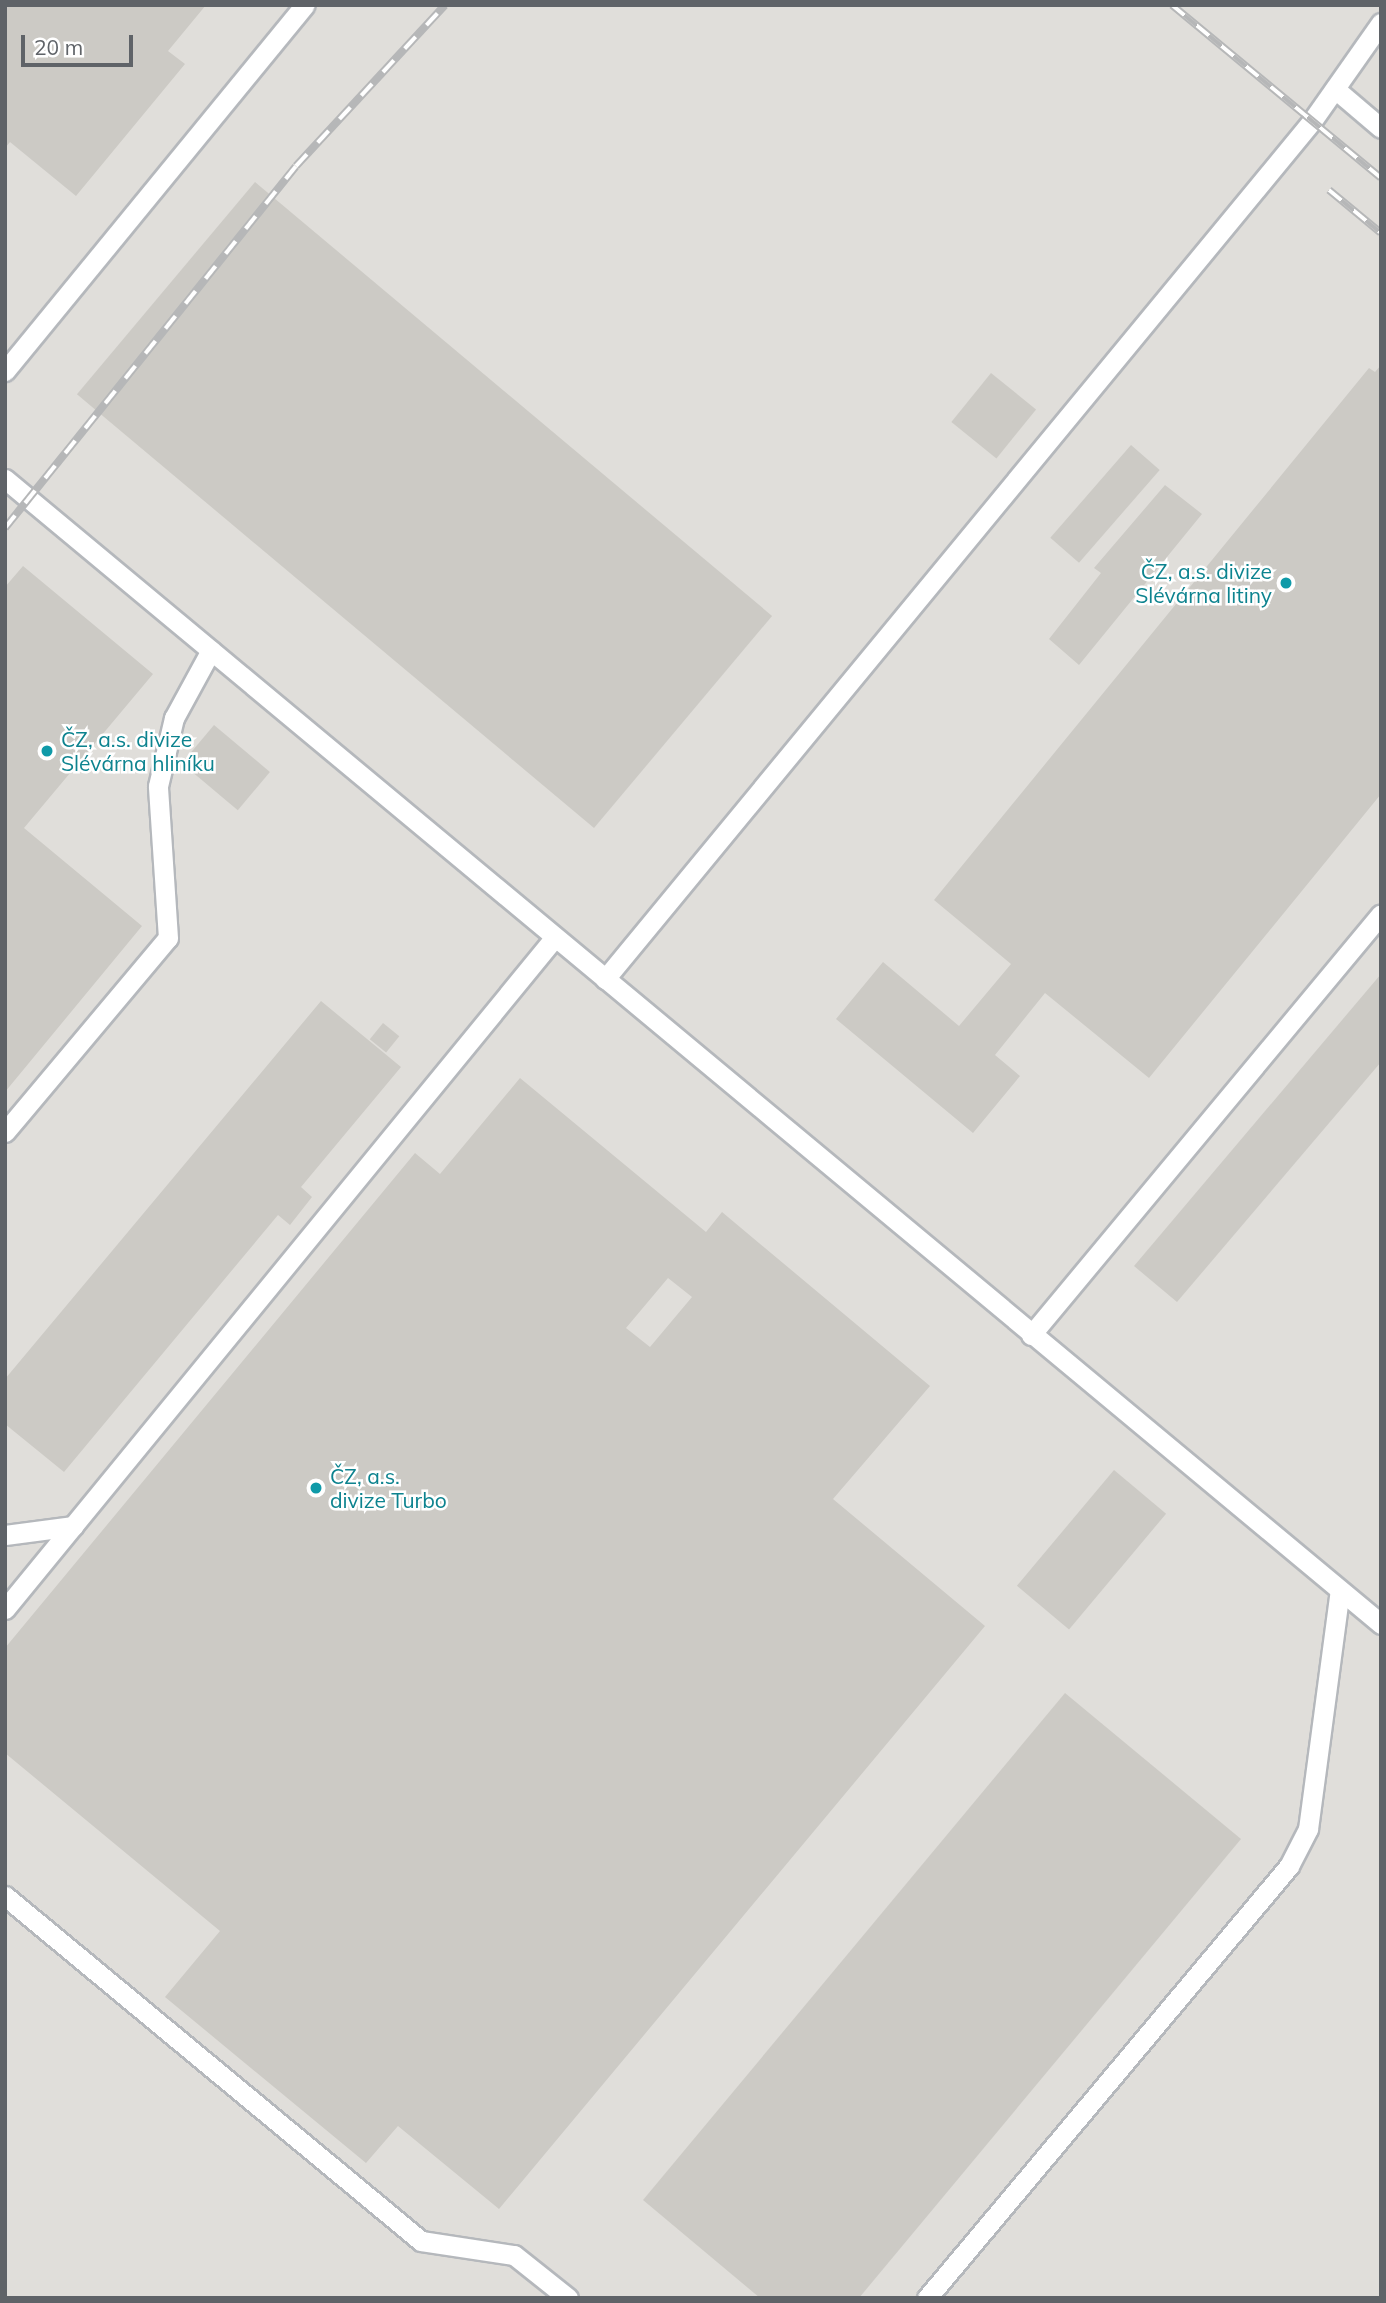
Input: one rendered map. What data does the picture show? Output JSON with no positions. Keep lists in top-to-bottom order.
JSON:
{
  "places": ["ČZ, a.s. divize Slévárna litiny", "ČZ, a.s. divize Slévárna hliníku", "ČZ, a.s. divize Turbo"],
  "scale_bar": "20 m"
}
